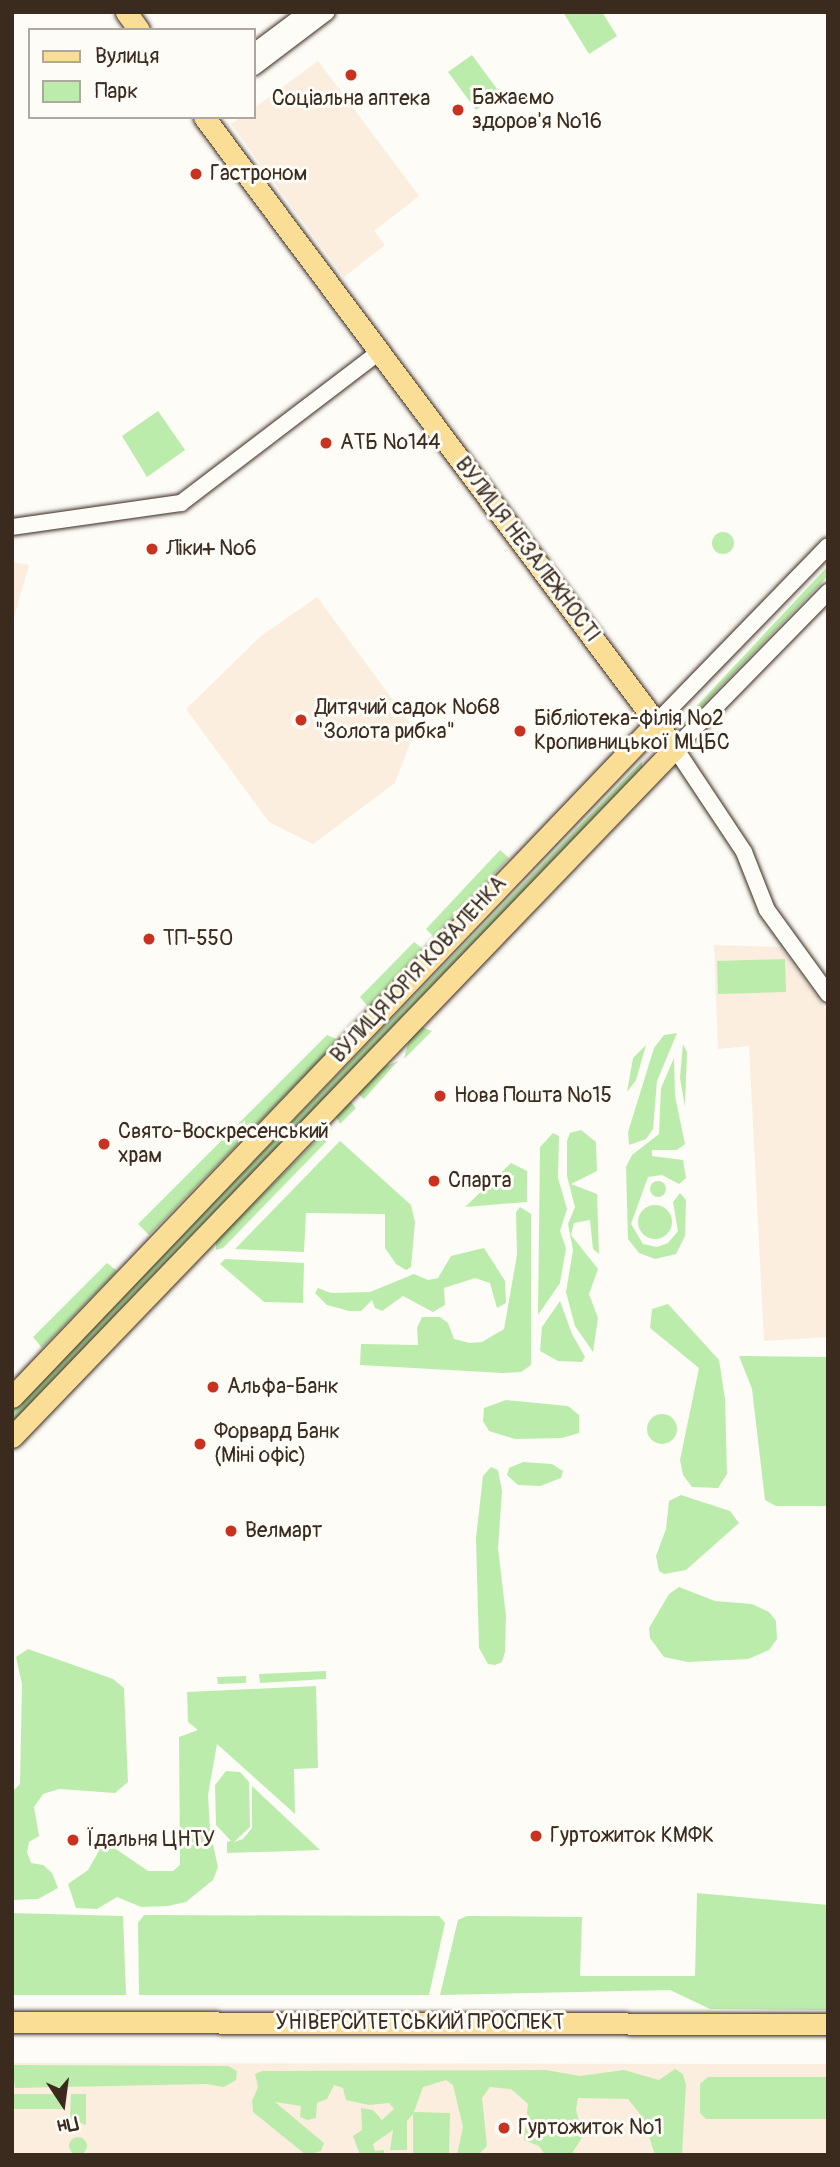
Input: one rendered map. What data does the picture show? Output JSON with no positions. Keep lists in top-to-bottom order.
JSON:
{
  "streets": {
    "main road": ["ВУЛИЦЯ НЕЗАЛЕЖНОСТІ", "ВУЛИЦЯ ЮРІЯ КОВАЛЕНКА", "УНІВЕРСИТЕТСЬКИЙ ПРОСПЕКТ"]
  },
  "crossings": [
    ["ВУЛИЦЯ НЕЗАЛЕЖНОСТІ", "ВУЛИЦЯ ЮРІЯ КОВАЛЕНКА"]
  ],
  "places": [
    "Соціальна аптека",
    "Бажаємо здоров'я №16",
    "Гастроном",
    "АТБ №144",
    "Ліки+ №6",
    "Дитячий садок №68 \"Золота рибка\"",
    "Бібліотека-філія №2 Кропивницької МЦБС",
    "ТП-550",
    "Нова Пошта №15",
    "Свято-Воскресенський храм",
    "Спарта",
    "Альфа-Банк",
    "Форвард Банк (Міні офіс)",
    "Велмарт",
    "Гуртожиток КМФК",
    "Їдальня ЦНТУ",
    "Гуртожиток №1"
  ],
  "legend": ["Вулиця", "Парк"],
  "north": "bottom"
}
